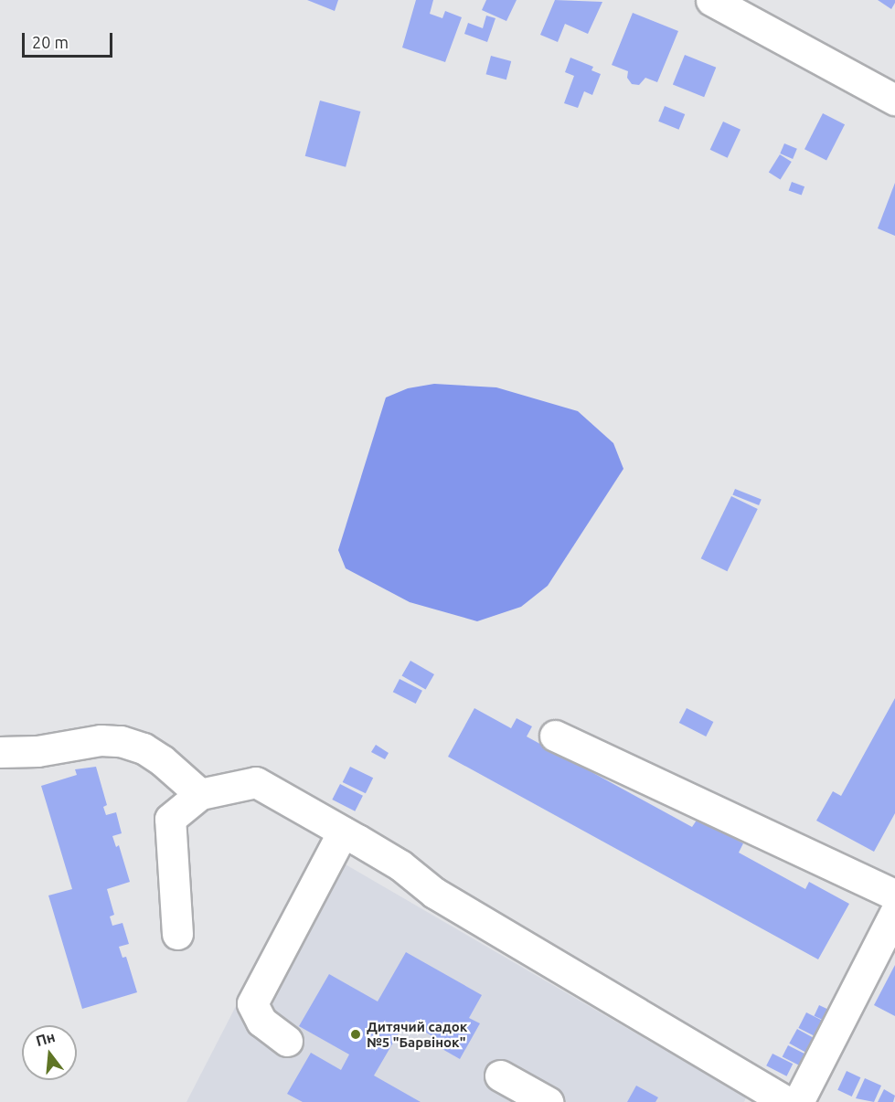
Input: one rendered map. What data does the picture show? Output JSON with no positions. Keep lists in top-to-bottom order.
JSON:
{
  "places": ["Дитячий садок №5 \"Барвінок\""],
  "scale_bar": "20 m",
  "north": "top"
}
